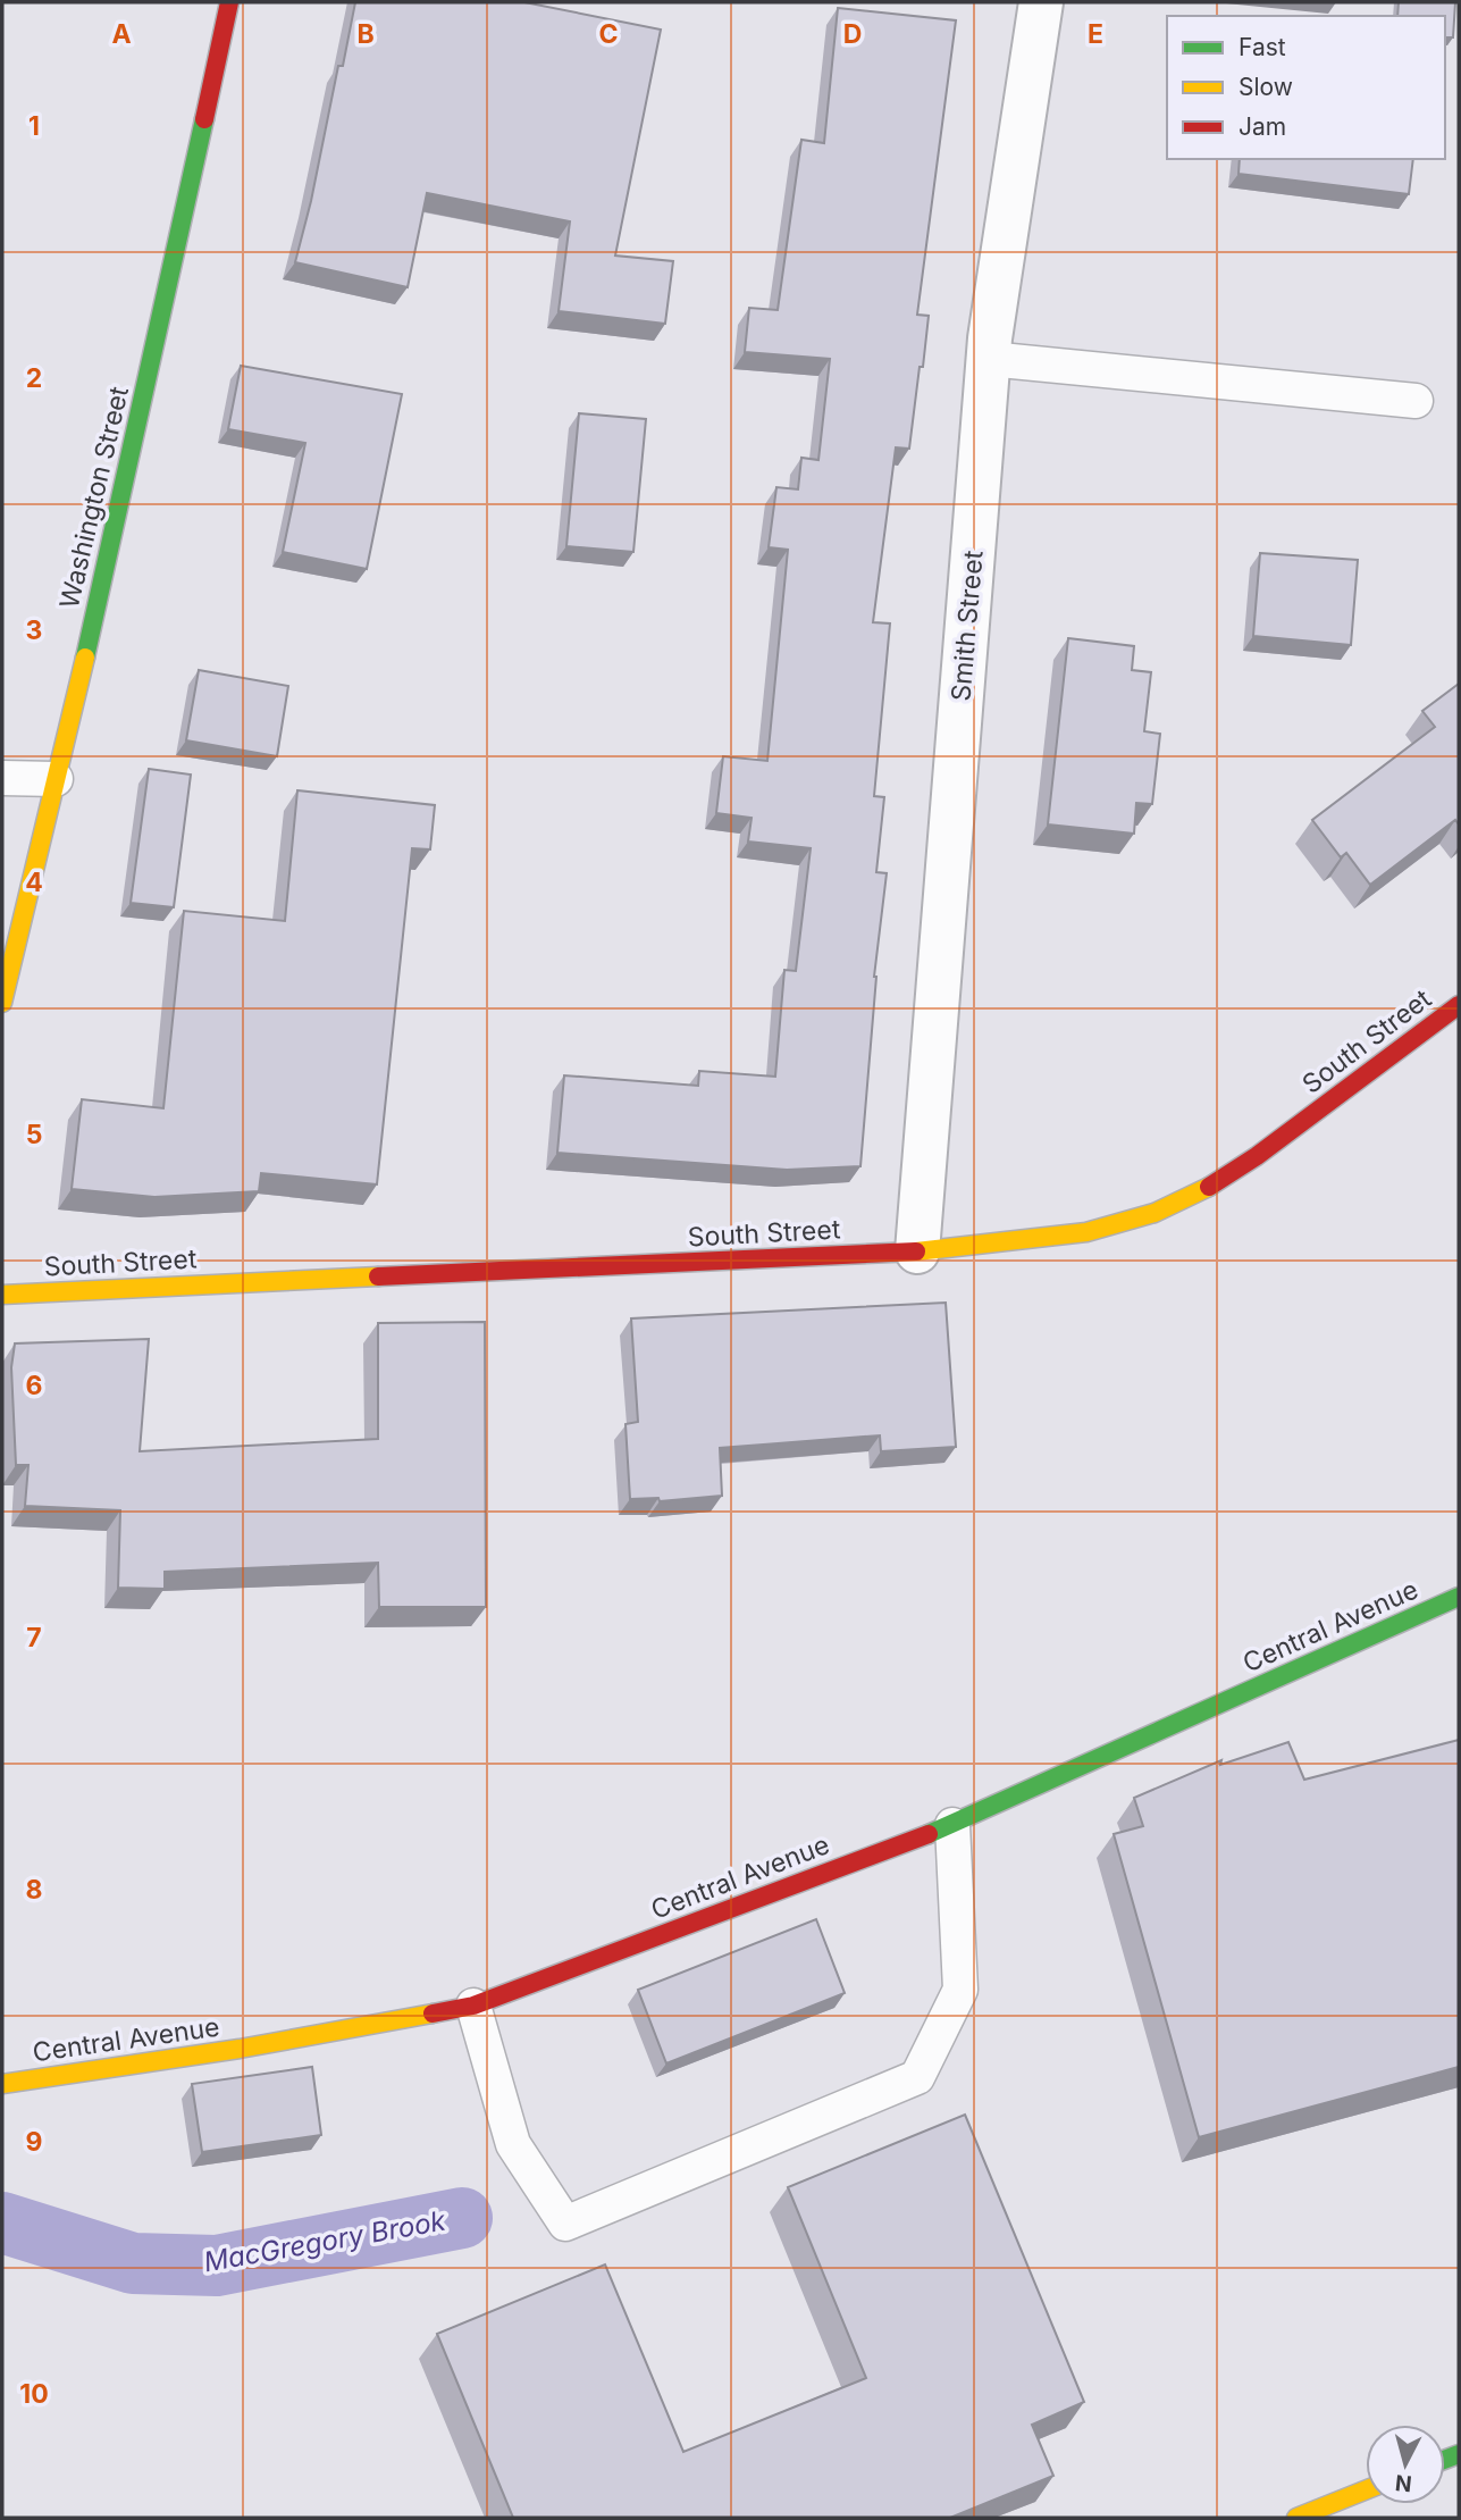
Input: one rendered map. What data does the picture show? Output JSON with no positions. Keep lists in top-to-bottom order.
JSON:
{
  "streets": {
    "street": [
      "Washington Street",
      "Smith Street",
      "South Street",
      "Central Avenue"
    ]
  },
  "crossings": [
    ["Smith Street", "South Street"]
  ],
  "water": ["MacGregory Brook"],
  "legend": ["Fast", "Slow", "Jam"],
  "north": "bottom",
  "grid": {
    "columns": [
      "A",
      "B",
      "C",
      "D",
      "E"
    ],
    "rows": [
      "1",
      "2",
      "3",
      "4",
      "5",
      "6",
      "7",
      "8",
      "9",
      "10"
    ]
  }
}
